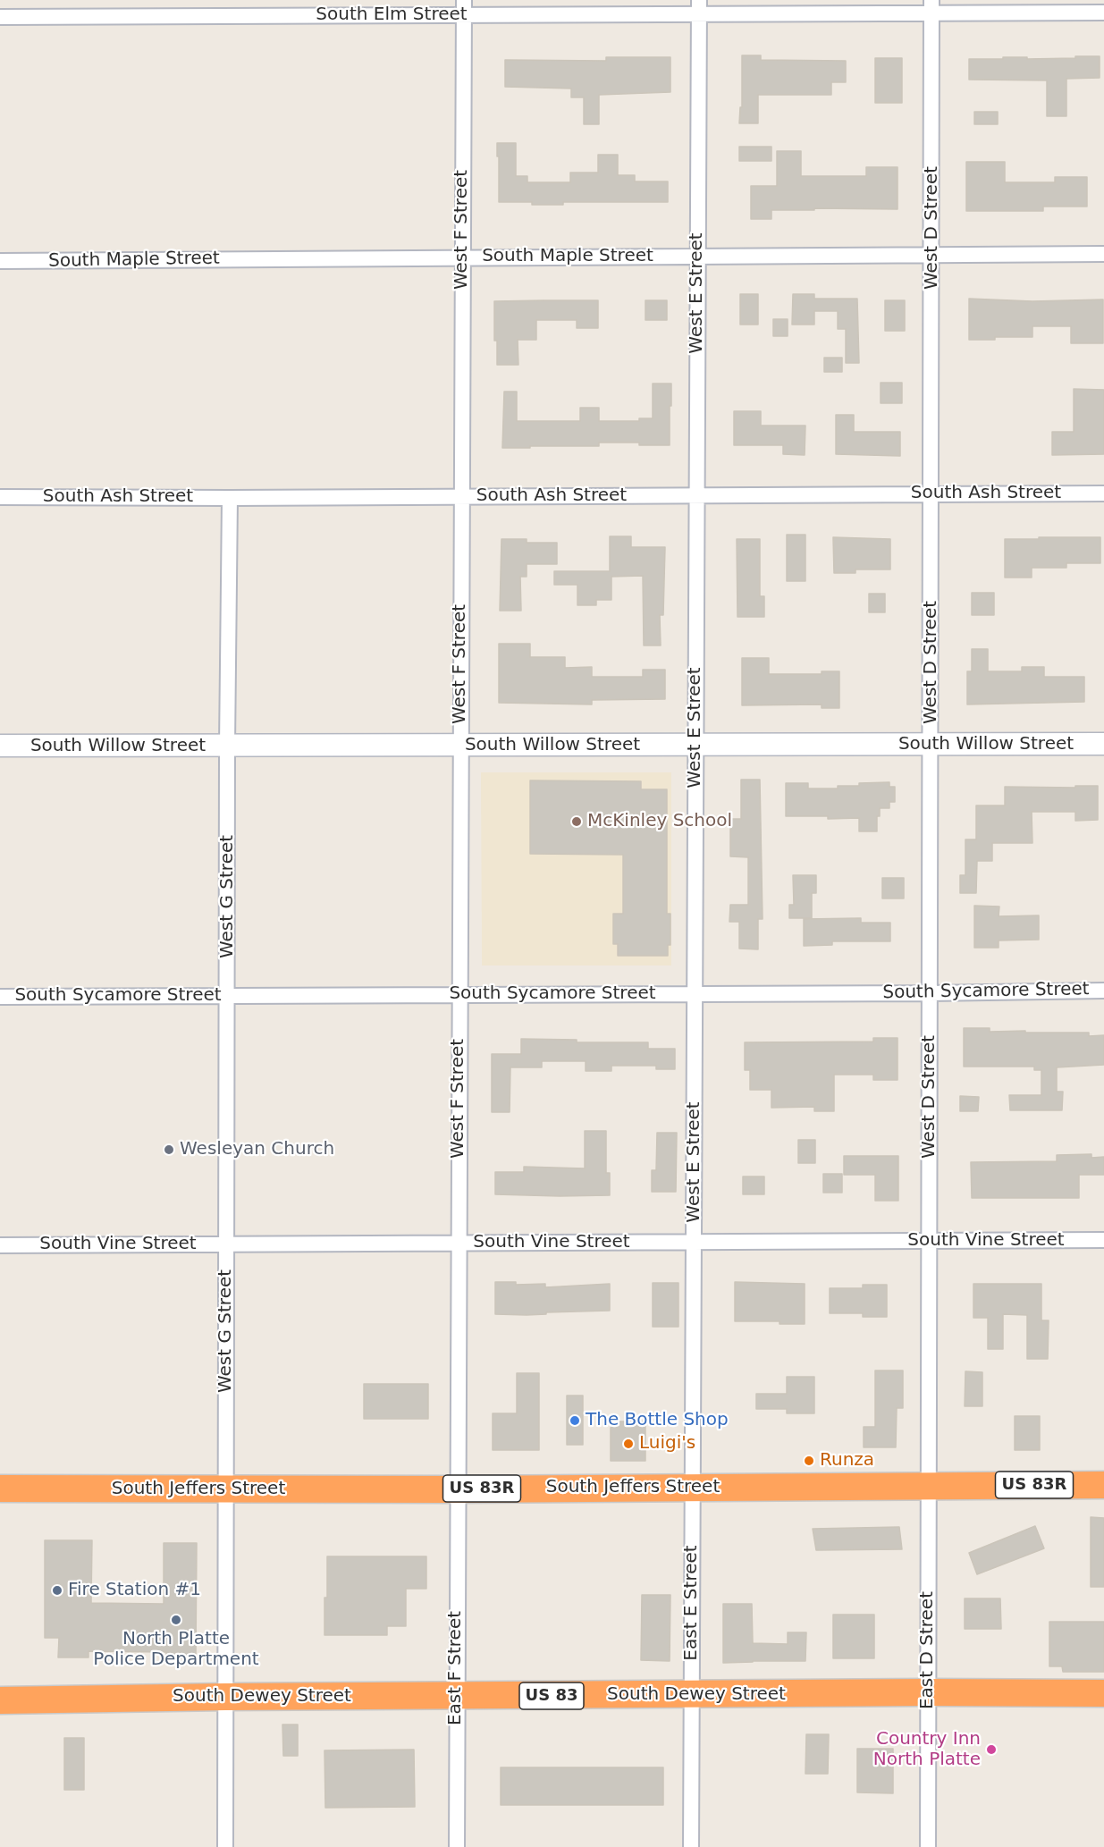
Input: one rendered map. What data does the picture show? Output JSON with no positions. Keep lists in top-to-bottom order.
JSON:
{
  "streets": {
    "highway": [
      "US 83R",
      "South Jeffers Street",
      "South Dewey Street",
      "US 83"
    ],
    "main road": ["South Willow Street"],
    "street": [
      "South Elm Street",
      "West D Street",
      "West F Street",
      "South Maple Street",
      "West E Street",
      "South Ash Street",
      "West G Street",
      "South Sycamore Street",
      "South Vine Street",
      "East E Street",
      "East D Street",
      "East F Street"
    ]
  },
  "crossings": [
    ["South Elm Street", "West D Street"],
    ["South Elm Street", "West F Street"],
    ["South Elm Street", "West E Street"],
    ["West D Street", "South Maple Street"],
    ["West D Street", "South Ash Street"],
    ["West D Street", "South Willow Street"],
    ["West D Street", "South Sycamore Street"],
    ["West D Street", "South Vine Street"],
    ["West D Street", "South Jeffers Street"],
    ["West D Street", "East D Street"],
    ["West F Street", "South Maple Street"],
    ["West F Street", "South Ash Street"],
    ["West F Street", "South Willow Street"],
    ["West F Street", "South Sycamore Street"],
    ["West F Street", "South Vine Street"],
    ["West F Street", "South Jeffers Street"],
    ["West F Street", "East F Street"],
    ["South Maple Street", "West E Street"],
    ["West E Street", "South Ash Street"],
    ["West E Street", "South Willow Street"],
    ["West E Street", "South Sycamore Street"],
    ["West E Street", "South Vine Street"],
    ["West E Street", "South Jeffers Street"],
    ["West E Street", "East E Street"],
    ["South Ash Street", "West G Street"],
    ["South Willow Street", "West G Street"],
    ["West G Street", "South Sycamore Street"],
    ["West G Street", "South Vine Street"],
    ["West G Street", "South Jeffers Street"],
    ["West G Street", "South Dewey Street"],
    ["South Jeffers Street", "East E Street"],
    ["South Jeffers Street", "East D Street"],
    ["South Jeffers Street", "East F Street"],
    ["East E Street", "South Dewey Street"],
    ["East D Street", "South Dewey Street"],
    ["East F Street", "South Dewey Street"]
  ],
  "places": [
    "McKinley School",
    "Wesleyan Church",
    "The Bottle Shop",
    "Luigi's",
    "Runza",
    "Fire Station #1",
    "North Platte Police Department",
    "Country Inn North Platte"
  ]
}
